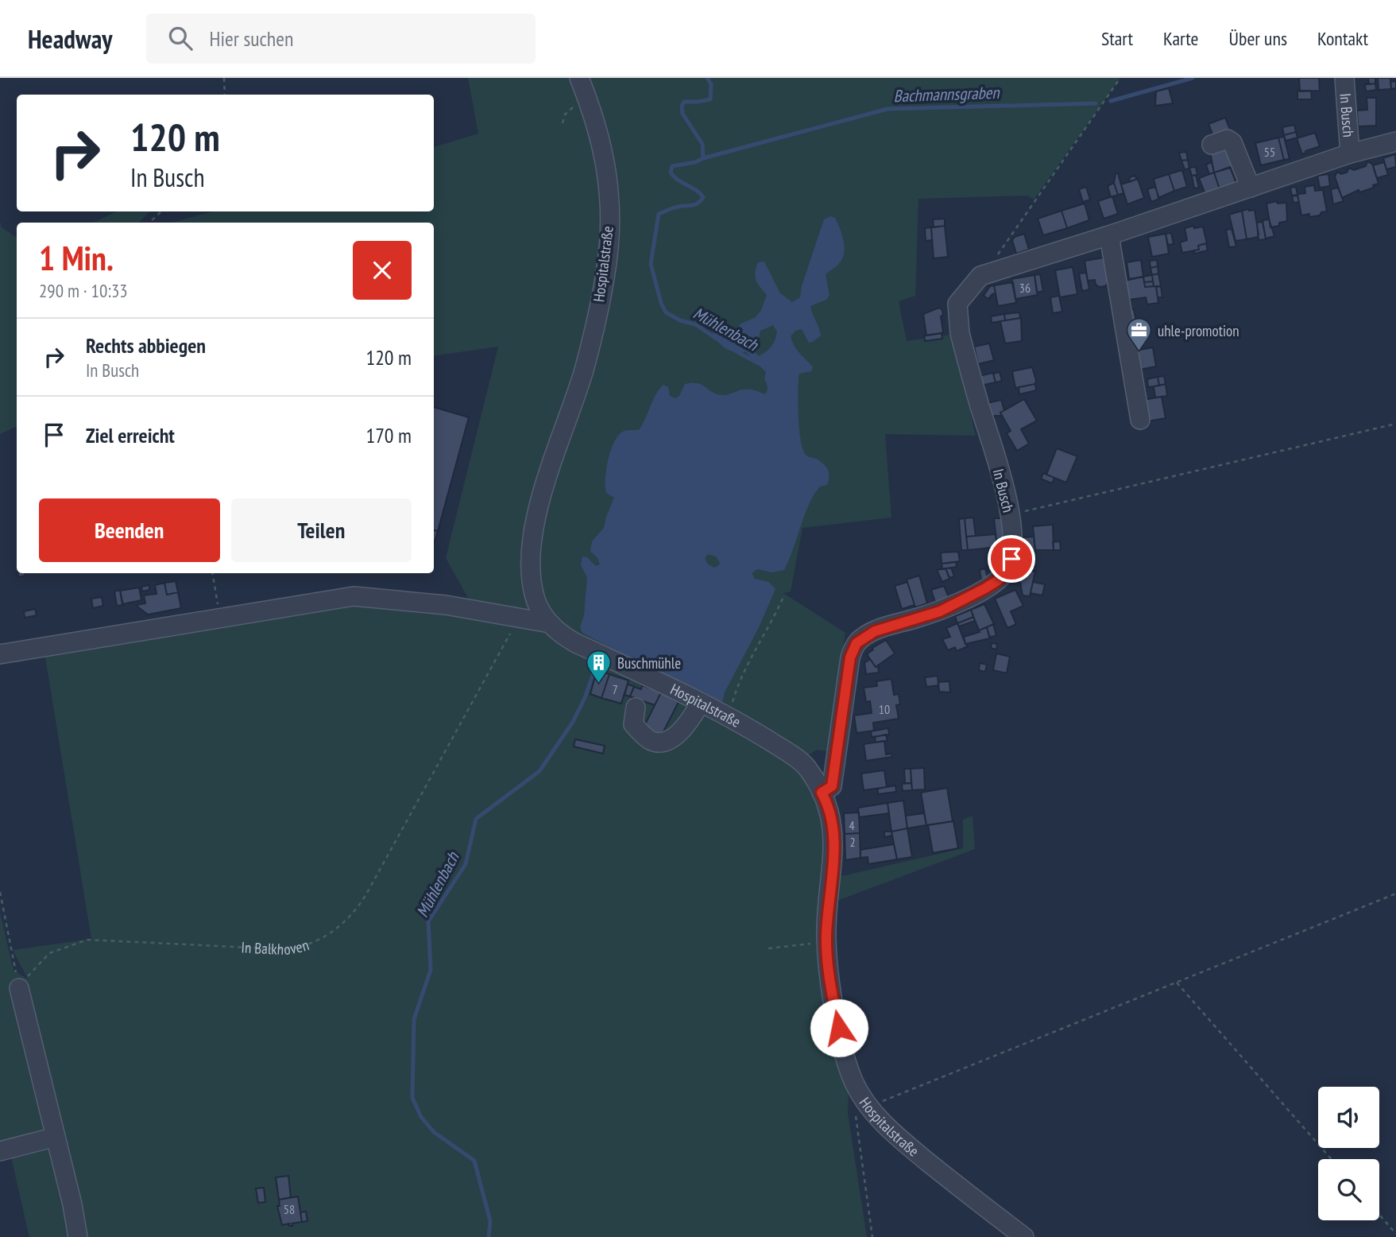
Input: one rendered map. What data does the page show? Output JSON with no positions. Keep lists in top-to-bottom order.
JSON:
{
  "streets": {
    "street": ["In Busch", "Hospitalstraße"],
    "path": ["In Balkhoven"]
  },
  "crossings": [
    ["In Busch", "Hospitalstraße"]
  ],
  "water": ["Bachmannsgraben", "Mühlenbach"],
  "places": {
    "office": ["uhle-promotion"],
    "building": ["Buschmühle"]
  },
  "house_numbers": [
    "55",
    "36",
    "7",
    "10",
    "4",
    "2",
    "58"
  ],
  "page": {
    "header": "Headway",
    "search": "Hier suchen",
    "nav": [
      "Start",
      "Karte",
      "Über uns",
      "Kontakt"
    ],
    "turn": ["120 m", "In Busch"],
    "heading": ["1 Min.", "290 m · 10:33"],
    "list": [
      {
        "name": "Rechts abbiegen",
        "note": "In Busch",
        "value": "120 m"
      },
      {
        "name": "Ziel erreicht",
        "value": "170 m"
      }
    ],
    "buttons": ["Beenden", "Teilen"]
  }
}
